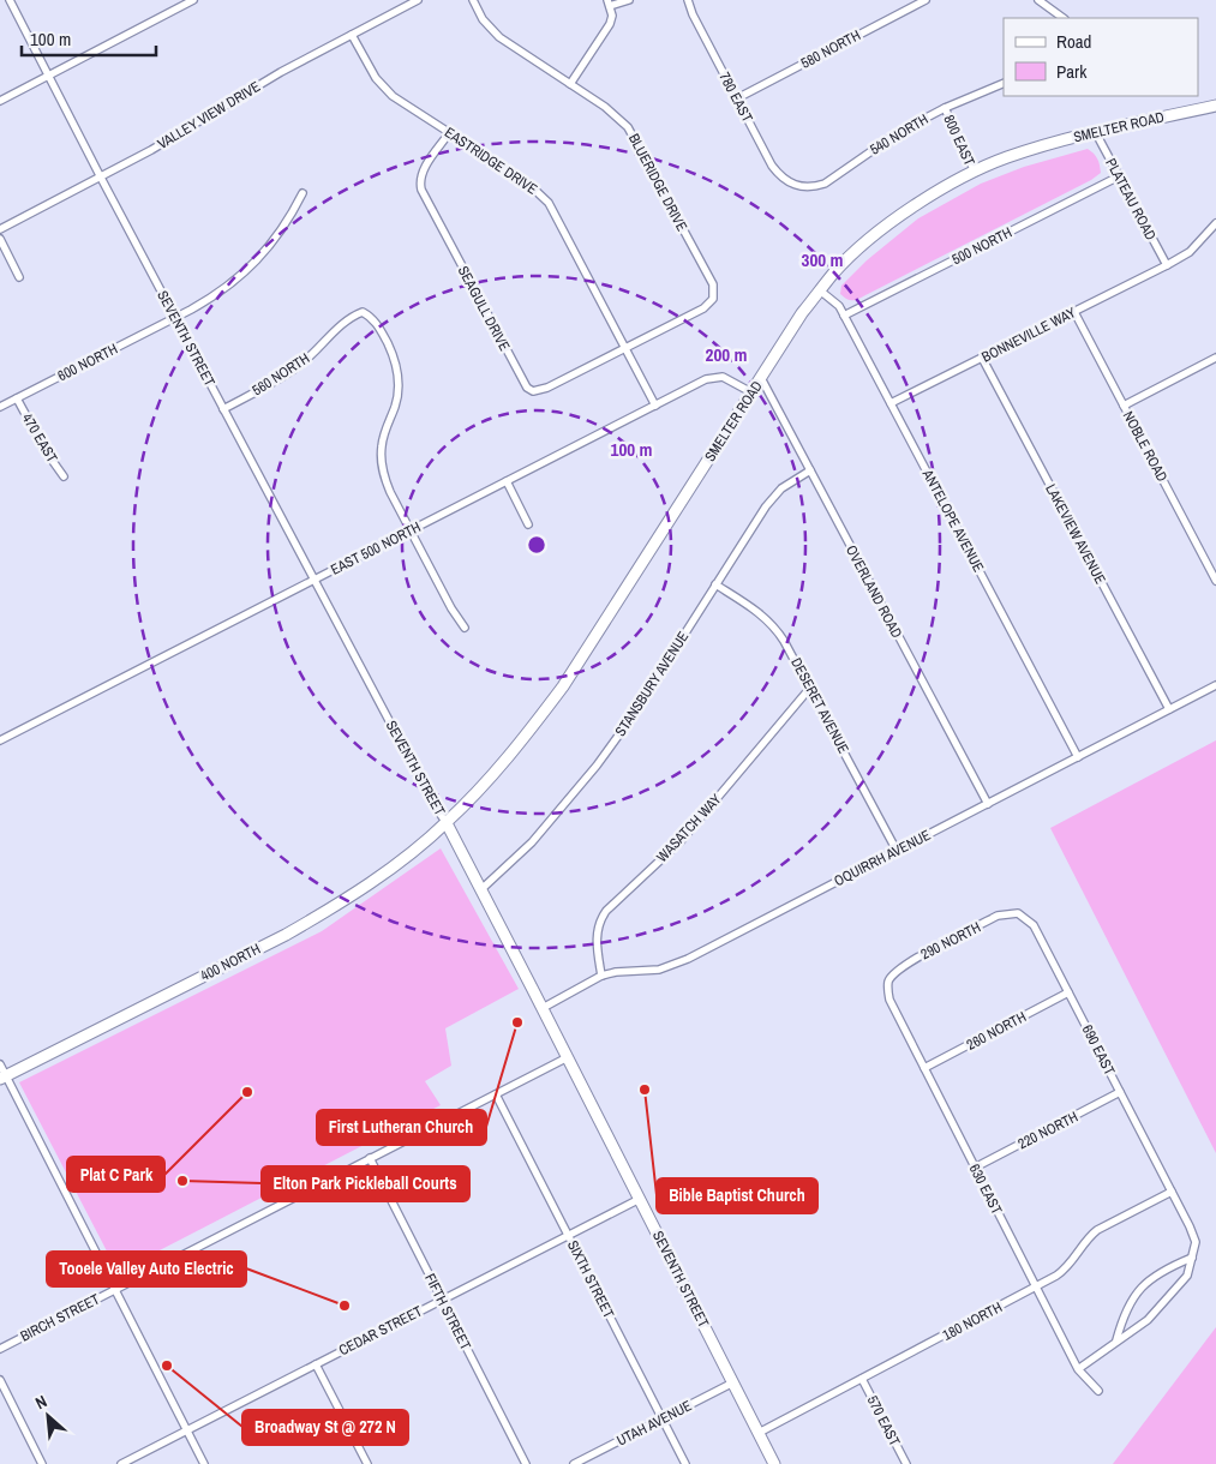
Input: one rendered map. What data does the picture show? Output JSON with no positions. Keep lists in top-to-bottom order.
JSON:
{
  "streets": {
    "street": [
      "580 NORTH",
      "780 EAST",
      "VALLEY VIEW DRIVE",
      "SMELTER ROAD",
      "540 NORTH",
      "800 EAST",
      "EASTRIDGE DRIVE",
      "BLUERIDGE DRIVE",
      "PLATEAU ROAD",
      "500 NORTH",
      "SEAGULL DRIVE",
      "BONNEVILLE WAY",
      "SEVENTH STREET",
      "600 NORTH",
      "560 NORTH",
      "470 EAST",
      "NOBLE ROAD",
      "ANTELOPE AVENUE",
      "LAKEVIEW AVENUE",
      "EAST 500 NORTH",
      "OVERLAND ROAD",
      "STANSBURY AVENUE",
      "DESERET AVENUE",
      "WASATCH WAY",
      "OQUIRRH AVENUE",
      "290 NORTH",
      "400 NORTH",
      "260 NORTH",
      "690 EAST",
      "220 NORTH",
      "630 EAST",
      "SIXTH STREET",
      "FIFTH STREET",
      "BIRCH STREET",
      "180 NORTH",
      "CEDAR STREET",
      "570 EAST",
      "UTAH AVENUE"
    ]
  },
  "crossings": [
    ["580 NORTH", "780 EAST"],
    ["780 EAST", "540 NORTH"],
    ["VALLEY VIEW DRIVE", "EASTRIDGE DRIVE"],
    ["VALLEY VIEW DRIVE", "SEVENTH STREET"],
    ["SMELTER ROAD", "800 EAST"],
    ["SMELTER ROAD", "PLATEAU ROAD"],
    ["SMELTER ROAD", "SEVENTH STREET"],
    ["SMELTER ROAD", "ANTELOPE AVENUE"],
    ["SMELTER ROAD", "EAST 500 NORTH"],
    ["SMELTER ROAD", "OVERLAND ROAD"],
    ["SMELTER ROAD", "400 NORTH"],
    ["540 NORTH", "800 EAST"],
    ["EASTRIDGE DRIVE", "BLUERIDGE DRIVE"],
    ["EASTRIDGE DRIVE", "SEAGULL DRIVE"],
    ["EASTRIDGE DRIVE", "EAST 500 NORTH"],
    ["BLUERIDGE DRIVE", "SEAGULL DRIVE"],
    ["PLATEAU ROAD", "500 NORTH"],
    ["PLATEAU ROAD", "BONNEVILLE WAY"],
    ["500 NORTH", "ANTELOPE AVENUE"],
    ["BONNEVILLE WAY", "NOBLE ROAD"],
    ["BONNEVILLE WAY", "ANTELOPE AVENUE"],
    ["BONNEVILLE WAY", "LAKEVIEW AVENUE"],
    ["SEVENTH STREET", "600 NORTH"],
    ["SEVENTH STREET", "560 NORTH"],
    ["SEVENTH STREET", "EAST 500 NORTH"],
    ["SEVENTH STREET", "STANSBURY AVENUE"],
    ["SEVENTH STREET", "OQUIRRH AVENUE"],
    ["SEVENTH STREET", "400 NORTH"],
    ["SEVENTH STREET", "BIRCH STREET"],
    ["SEVENTH STREET", "180 NORTH"],
    ["SEVENTH STREET", "CEDAR STREET"],
    ["SEVENTH STREET", "UTAH AVENUE"],
    ["600 NORTH", "470 EAST"],
    ["560 NORTH", "EAST 500 NORTH"],
    ["ANTELOPE AVENUE", "OQUIRRH AVENUE"],
    ["LAKEVIEW AVENUE", "OQUIRRH AVENUE"],
    ["OVERLAND ROAD", "STANSBURY AVENUE"],
    ["OVERLAND ROAD", "OQUIRRH AVENUE"],
    ["STANSBURY AVENUE", "DESERET AVENUE"],
    ["DESERET AVENUE", "WASATCH WAY"],
    ["DESERET AVENUE", "OQUIRRH AVENUE"],
    ["WASATCH WAY", "OQUIRRH AVENUE"],
    ["290 NORTH", "690 EAST"],
    ["290 NORTH", "630 EAST"],
    ["260 NORTH", "690 EAST"],
    ["260 NORTH", "630 EAST"],
    ["690 EAST", "220 NORTH"],
    ["690 EAST", "180 NORTH"],
    ["220 NORTH", "630 EAST"],
    ["630 EAST", "180 NORTH"],
    ["SIXTH STREET", "BIRCH STREET"],
    ["SIXTH STREET", "CEDAR STREET"],
    ["SIXTH STREET", "UTAH AVENUE"],
    ["FIFTH STREET", "BIRCH STREET"],
    ["FIFTH STREET", "CEDAR STREET"],
    ["180 NORTH", "570 EAST"]
  ],
  "places": [
    "First Lutheran Church",
    "Bible Baptist Church",
    "Plat C Park",
    "Elton Park Pickleball Courts",
    "Tooele Valley Auto Electric",
    "Broadway St @ 272 N"
  ],
  "legend": ["Road", "Park"],
  "scale_bar": "100 m",
  "north": "top left",
  "rings": ["300 m", "200 m", "100 m"]
}
